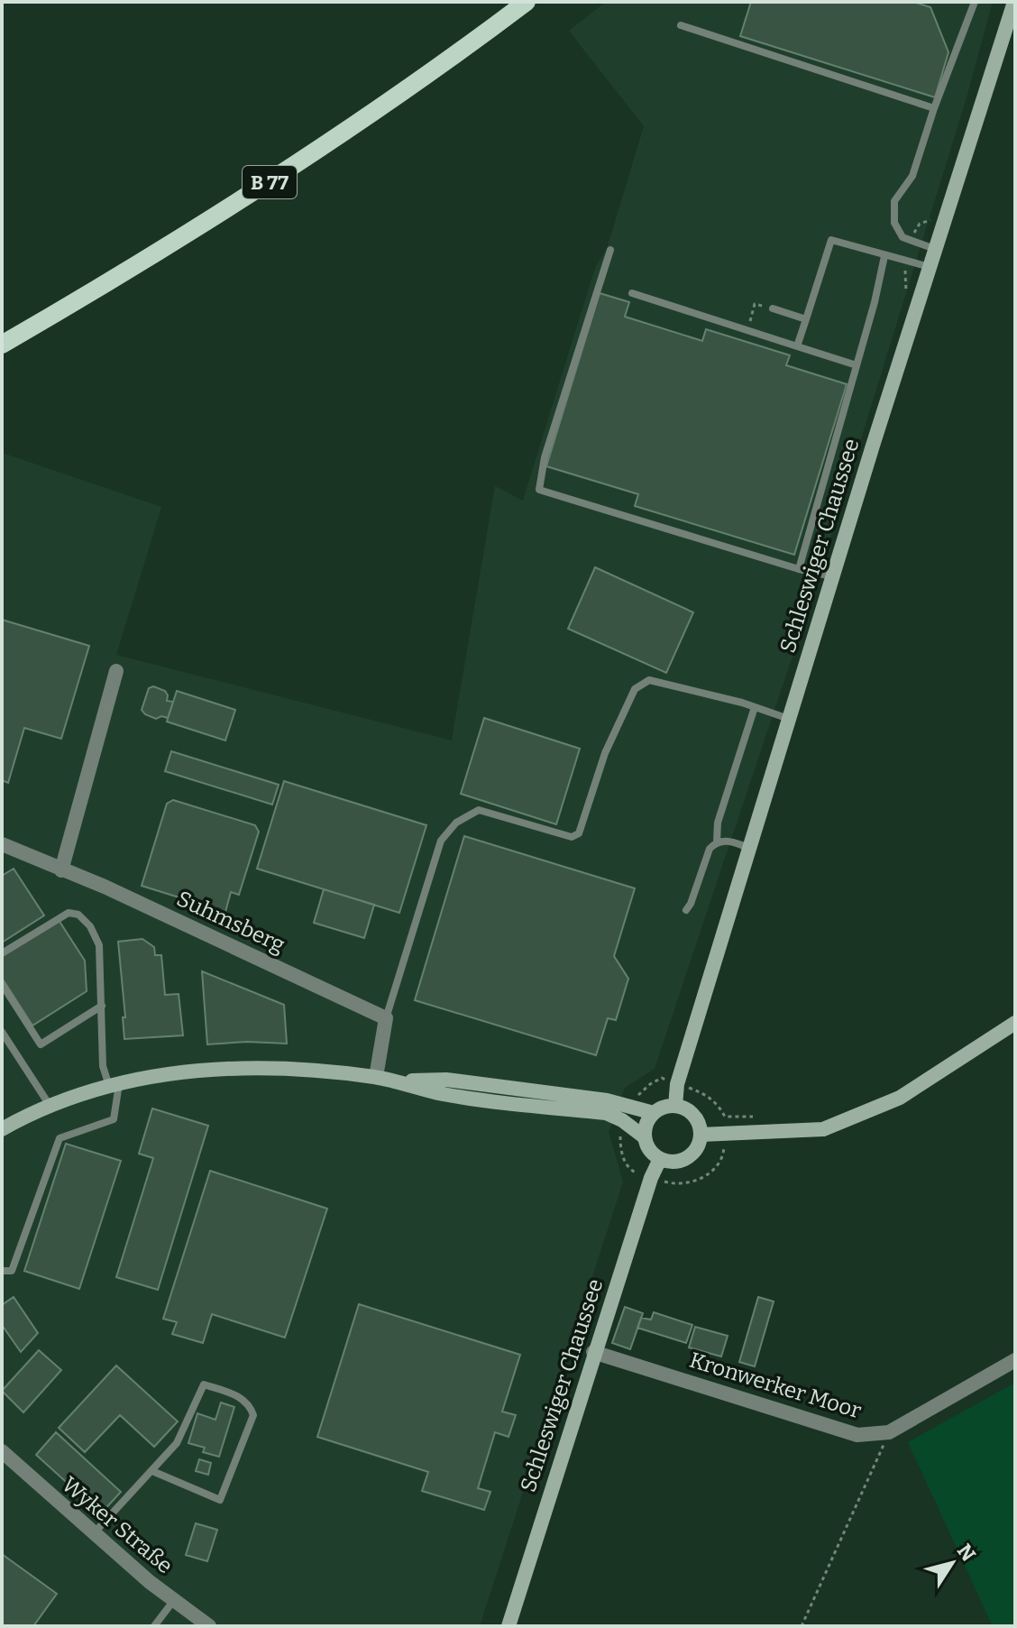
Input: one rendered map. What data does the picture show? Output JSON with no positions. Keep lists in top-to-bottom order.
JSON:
{
  "streets": {
    "main road": ["B 77", "Schleswiger Chaussee"],
    "street": ["Suhmsberg", "Kronwerker Moor", "Wyker Straße"]
  },
  "crossings": [
    ["Schleswiger Chaussee", "Kronwerker Moor"]
  ],
  "north": "top right"
}
